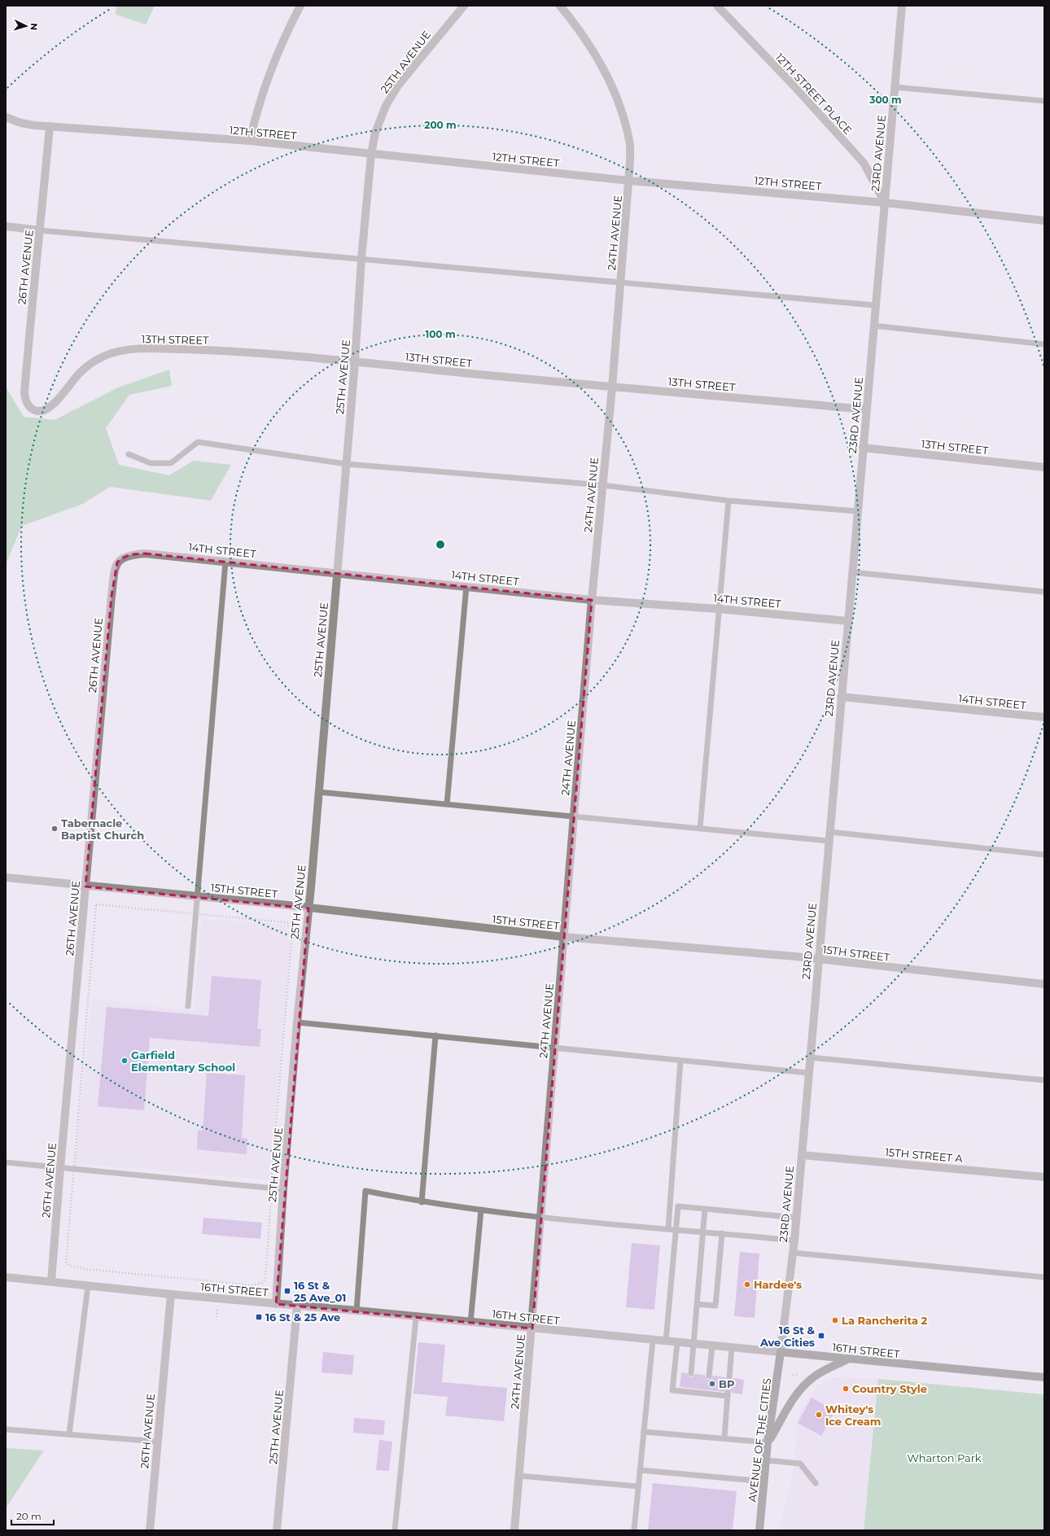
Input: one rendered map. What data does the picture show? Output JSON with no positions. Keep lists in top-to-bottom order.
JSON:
{
  "streets": {
    "main road": ["16TH STREET", "AVENUE OF THE CITIES"],
    "street": [
      "25TH AVENUE",
      "12TH STREET PLACE",
      "12TH STREET",
      "23RD AVENUE",
      "24TH AVENUE",
      "26TH AVENUE",
      "13TH STREET",
      "14TH STREET",
      "15TH STREET",
      "15TH STREET A"
    ]
  },
  "crossings": [
    ["25TH AVENUE", "12TH STREET"],
    ["25TH AVENUE", "13TH STREET"],
    ["25TH AVENUE", "14TH STREET"],
    ["25TH AVENUE", "15TH STREET"],
    ["25TH AVENUE", "16TH STREET"],
    ["12TH STREET PLACE", "12TH STREET"],
    ["12TH STREET PLACE", "23RD AVENUE"],
    ["12TH STREET", "23RD AVENUE"],
    ["12TH STREET", "24TH AVENUE"],
    ["12TH STREET", "26TH AVENUE"],
    ["23RD AVENUE", "13TH STREET"],
    ["23RD AVENUE", "14TH STREET"],
    ["23RD AVENUE", "15TH STREET"],
    ["23RD AVENUE", "15TH STREET A"],
    ["23RD AVENUE", "16TH STREET"],
    ["23RD AVENUE", "AVENUE OF THE CITIES"],
    ["24TH AVENUE", "13TH STREET"],
    ["24TH AVENUE", "14TH STREET"],
    ["24TH AVENUE", "15TH STREET"],
    ["24TH AVENUE", "16TH STREET"],
    ["26TH AVENUE", "13TH STREET"],
    ["26TH AVENUE", "14TH STREET"],
    ["26TH AVENUE", "15TH STREET"],
    ["26TH AVENUE", "16TH STREET"],
    ["16TH STREET", "AVENUE OF THE CITIES"]
  ],
  "parks": ["Wharton Park"],
  "places": {
    "other": [
      "Tabernacle Baptist Church",
      "Garfield Elementary School",
      "Hardee's",
      "La Rancherita 2",
      "BP",
      "Country Style",
      "Whitey's Ice Cream"
    ],
    "transit": ["16 St & 25 Ave_01", "16 St & 25 Ave", "16 St & Ave Cities"]
  },
  "scale_bar": "20 m",
  "north": "right",
  "rings": ["300 m", "200 m", "100 m"]
}
